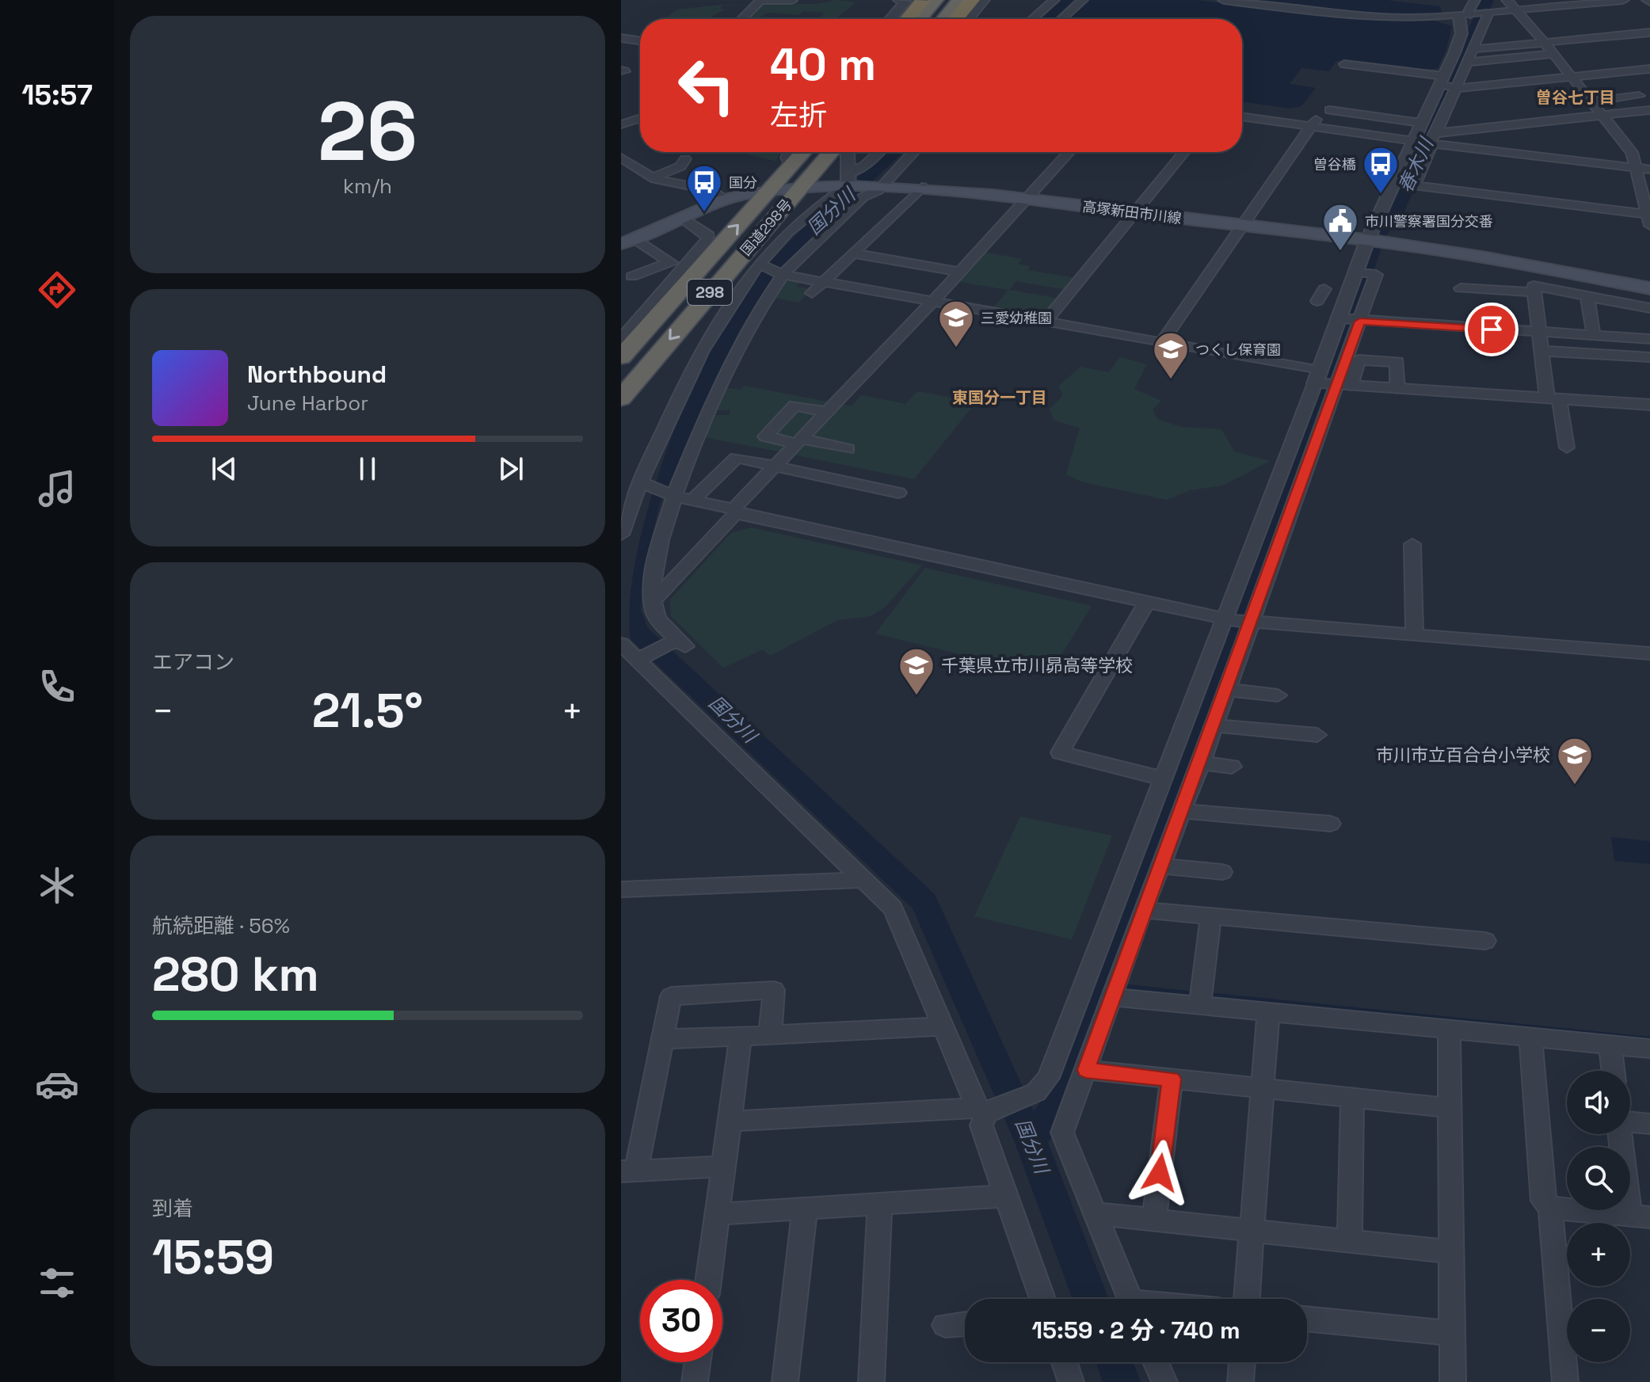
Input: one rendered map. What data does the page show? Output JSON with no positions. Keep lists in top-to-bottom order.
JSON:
{
  "streets": {
    "highway": ["国道298号", "298"],
    "main road": ["高塚新田市川線"]
  },
  "crossings": [
    ["高塚新田市川線", "国道298号"]
  ],
  "districts": ["曽谷七丁目", "東国分一丁目"],
  "water": ["春木川", "国分川"],
  "places": {
    "bus stop": ["曽谷橋", "国分"],
    "public building": ["市川警察署国分交番"],
    "school or university": [
      "三愛幼稚園",
      "つくし保育園",
      "千葉県立市川昴高等学校",
      "市川市立百合台小学校"
    ]
  },
  "page": {
    "tabs": "15:57",
    "tile": [
      ["26", "km/h"],
      "エアコン",
      ["航続距離 · 56%", "280 km"],
      ["到着", "15:59"]
    ],
    "turn": ["40 m", "左折"],
    "song": ["Northbound", "June Harbor"],
    "heat": ["−", "21.5°", "+"],
    "map_buttons": ["+", "−"],
    "limit": "30",
    "trip": "15:59 · 2 分 · 740 m"
  }
}
